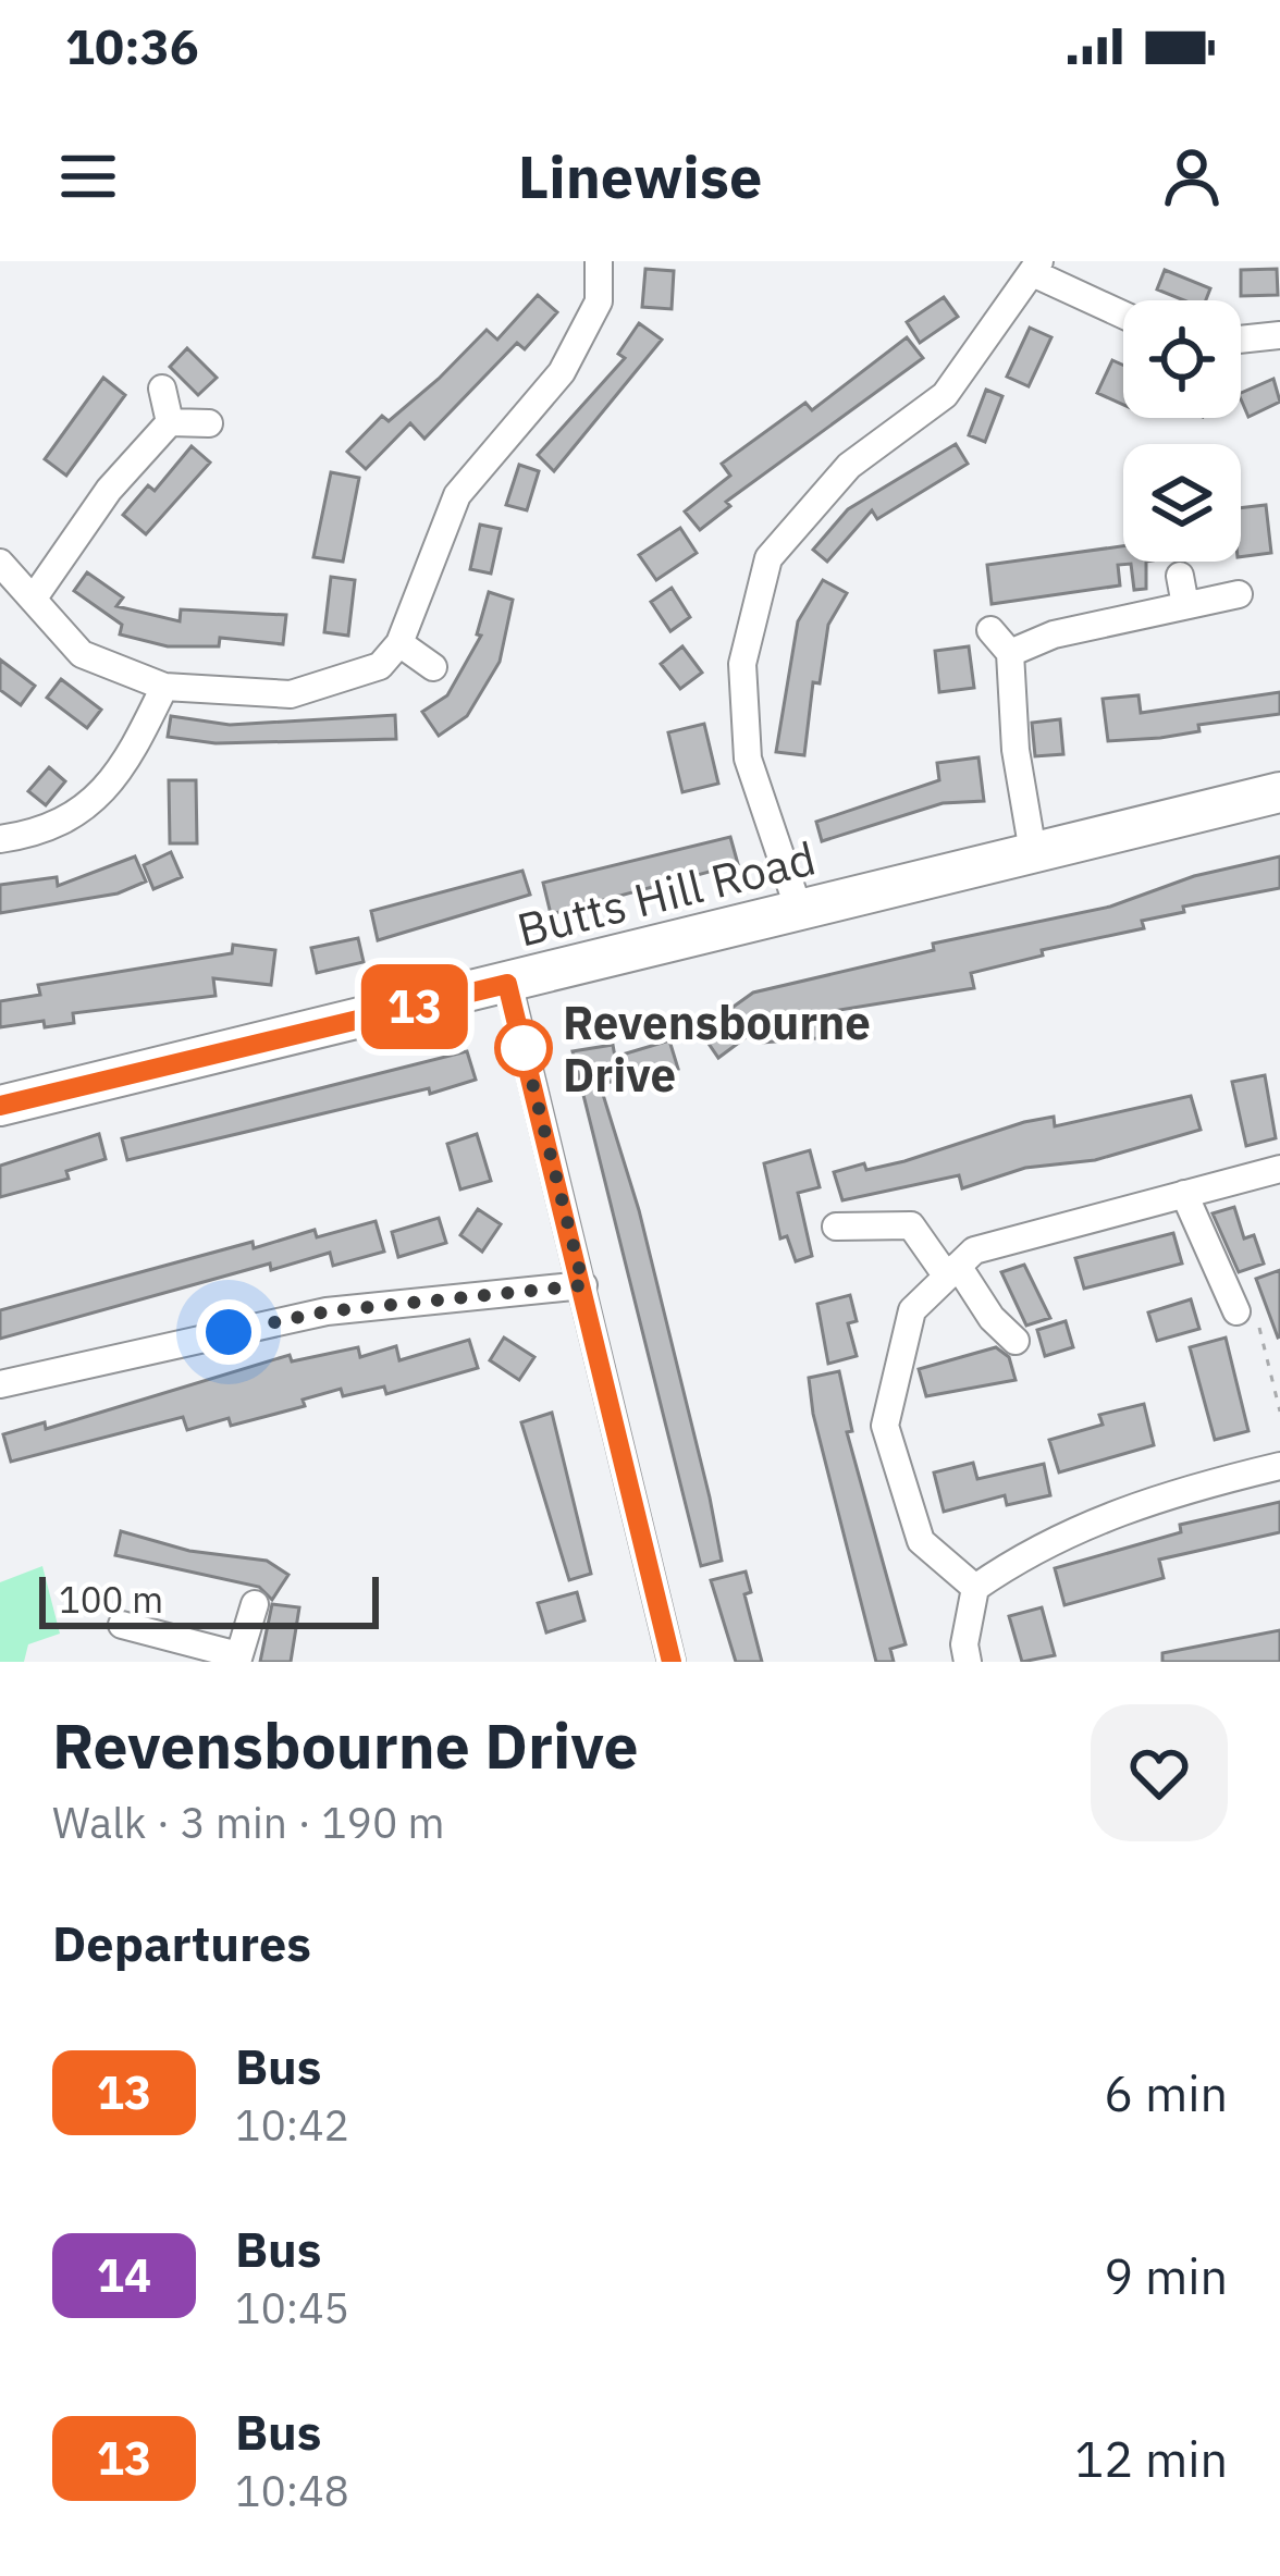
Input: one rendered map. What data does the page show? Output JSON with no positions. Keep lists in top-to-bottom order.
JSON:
{
  "streets": {
    "street": ["Butts Hill Road"]
  },
  "places": ["Revensbourne Drive"],
  "lines": ["bus line 13"],
  "scale_bar": "100 m",
  "page": {
    "status": "10:36",
    "header": "Linewise",
    "on_map": "13",
    "scale": "100 m",
    "heading": [
      ["Revensbourne Drive", "Walk · 3 min · 190 m"],
      "Departures"
    ],
    "list": [
      {
        "mark": "13",
        "name": "Bus",
        "note": "10:42",
        "value": "6 min"
      },
      {
        "mark": "14",
        "name": "Bus",
        "note": "10:45",
        "value": "9 min"
      },
      {
        "mark": "13",
        "name": "Bus",
        "note": "10:48",
        "value": "12 min"
      }
    ]
  }
}
